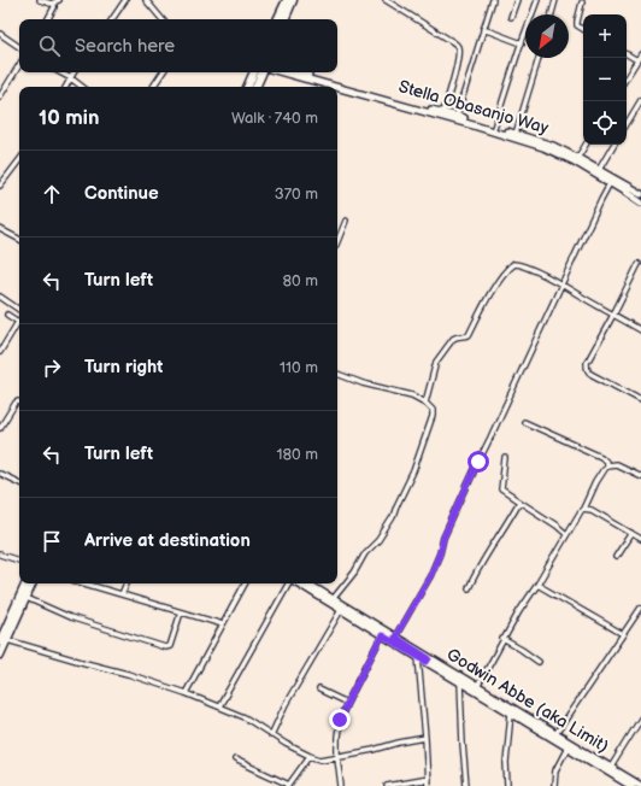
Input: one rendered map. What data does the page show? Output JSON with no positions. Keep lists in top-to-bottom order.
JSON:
{
  "streets": {
    "street": ["Stella Obasanjo Way", "Godwin Abbe (aka Limit)"]
  },
  "north": "bottom left",
  "page": {
    "map_buttons": ["+", "−"],
    "search": "Search here",
    "heading": ["10 min", "Walk · 740 m"],
    "list": [
      ["Continue", "370 m"],
      ["Turn left", "80 m"],
      ["Turn right", "110 m"],
      ["Turn left", "180 m"],
      "Arrive at destination"
    ]
  }
}
